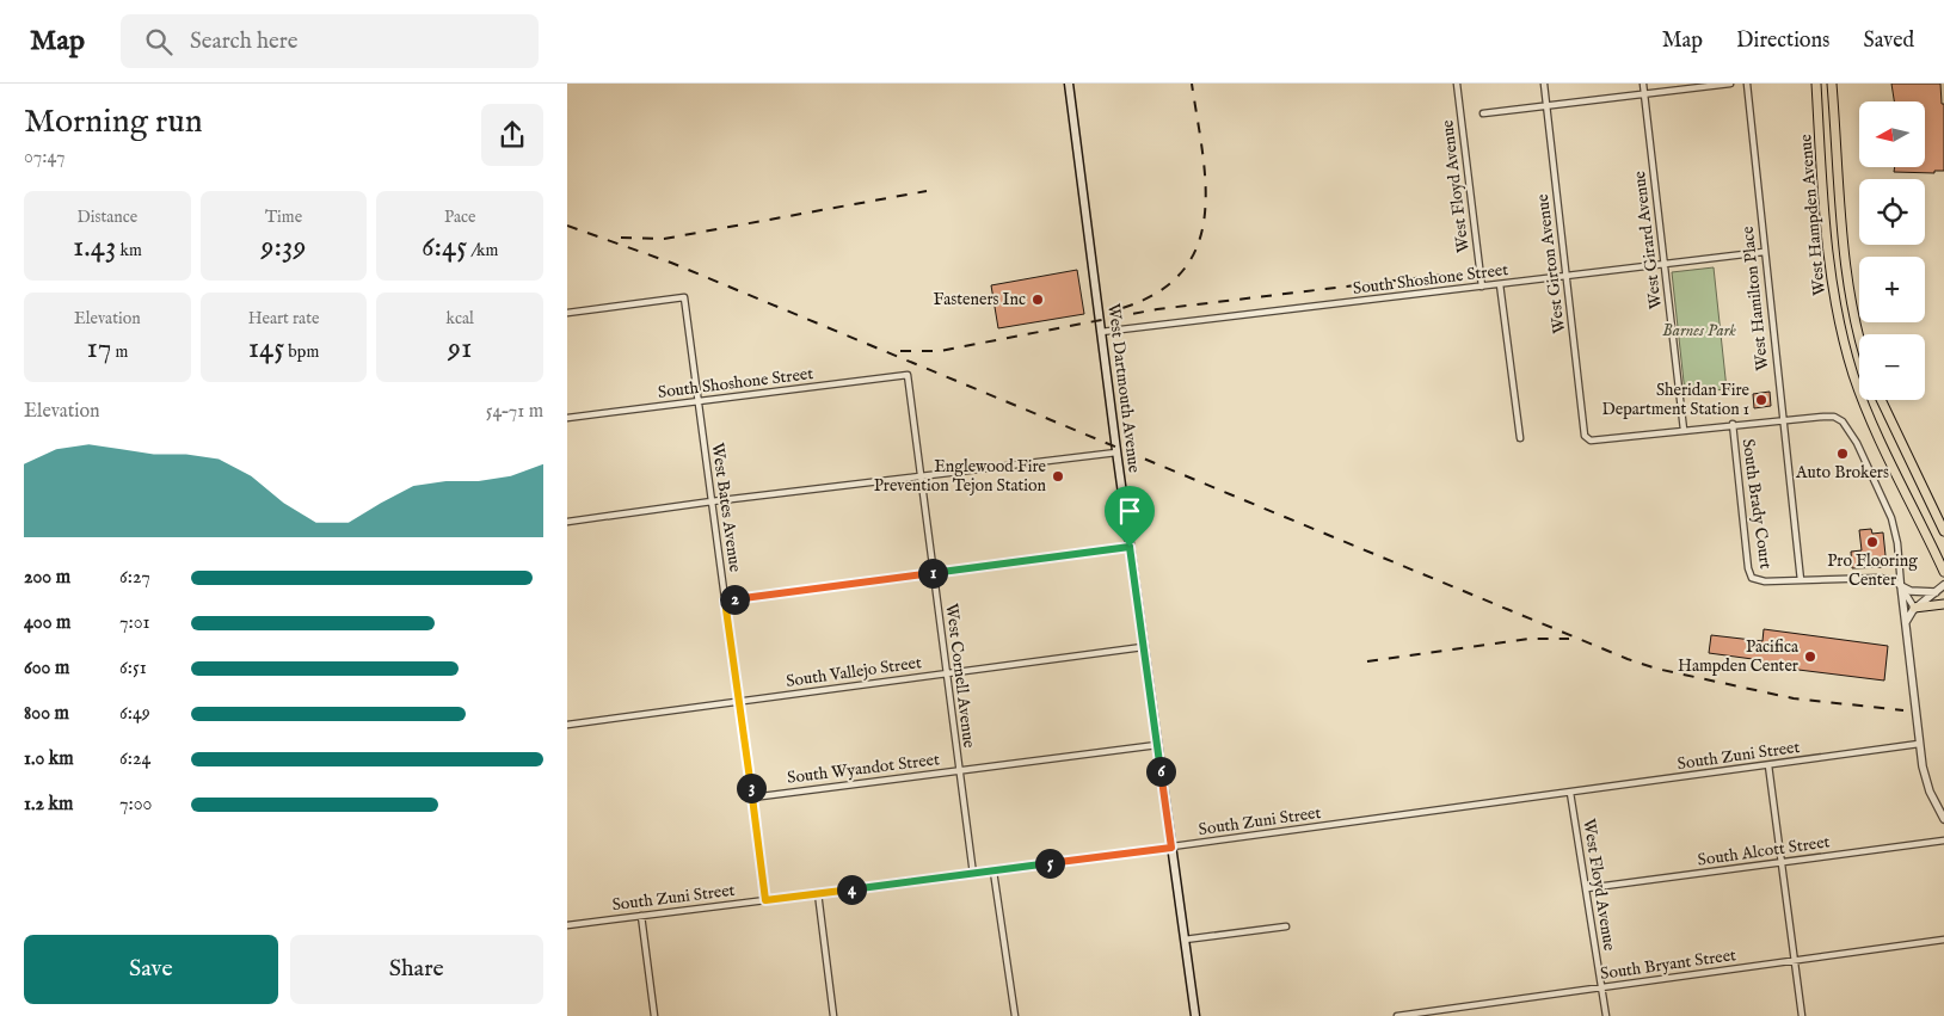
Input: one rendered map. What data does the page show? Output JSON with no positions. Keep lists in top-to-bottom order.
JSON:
{
  "streets": {
    "highway": ["West Hampden Avenue"],
    "main road": ["West Dartmouth Avenue"],
    "street": [
      "West Floyd Avenue",
      "West Girard Avenue",
      "West Girton Avenue",
      "South Shoshone Street",
      "West Hamilton Place",
      "South Brady Court",
      "West Bates Avenue",
      "South Vallejo Street",
      "West Cornell Avenue",
      "South Zuni Street",
      "South Wyandot Street",
      "South Alcott Street",
      "South Bryant Street"
    ]
  },
  "crossings": [
    ["West Floyd Avenue", "South Shoshone Street"],
    ["West Floyd Avenue", "South Zuni Street"],
    ["West Floyd Avenue", "South Alcott Street"],
    ["West Floyd Avenue", "South Bryant Street"],
    ["West Girard Avenue", "West Girton Avenue"],
    ["West Girard Avenue", "South Shoshone Street"],
    ["West Girton Avenue", "South Shoshone Street"],
    ["South Shoshone Street", "West Hamilton Place"],
    ["South Shoshone Street", "West Dartmouth Avenue"],
    ["South Shoshone Street", "West Bates Avenue"],
    ["South Shoshone Street", "West Cornell Avenue"],
    ["West Hamilton Place", "South Brady Court"],
    ["West Dartmouth Avenue", "South Vallejo Street"],
    ["West Dartmouth Avenue", "South Zuni Street"],
    ["West Dartmouth Avenue", "South Wyandot Street"],
    ["West Bates Avenue", "South Vallejo Street"],
    ["West Bates Avenue", "South Zuni Street"],
    ["West Bates Avenue", "South Wyandot Street"],
    ["South Vallejo Street", "West Cornell Avenue"],
    ["West Cornell Avenue", "South Zuni Street"],
    ["West Cornell Avenue", "South Wyandot Street"]
  ],
  "parks": ["Barnes Park"],
  "places": [
    "Fasteners Inc",
    "Sheridan Fire Department Station 1",
    "Auto Brokers",
    "Englewood Fire Prevention Tejon Station",
    "Pro Flooring Center",
    "Pacifica Hampden Center"
  ],
  "north": "left",
  "page": {
    "header": "Map",
    "search": "Search here",
    "nav": ["Map", "Directions", "Saved"],
    "heading": ["Morning run", "07:47"],
    "map_buttons": ["+", "−"],
    "stats": [
      ["Distance", "1.43 km"],
      ["Time", "9:39"],
      ["Pace", "6:45 /km"],
      ["Elevation", "17 m"],
      ["Heart rate", "145 bpm"],
      ["kcal", "91"]
    ],
    "chart": ["Elevation", "54–71 m"],
    "list": [
      {
        "name": "200 m",
        "note": "6:27"
      },
      {
        "name": "400 m",
        "note": "7:01"
      },
      {
        "name": "600 m",
        "note": "6:51"
      },
      {
        "name": "800 m",
        "note": "6:49"
      },
      {
        "name": "1.0 km",
        "note": "6:24"
      },
      {
        "name": "1.2 km",
        "note": "7:00"
      }
    ],
    "pins": [
      "1",
      "2",
      "6",
      "3",
      "5",
      "4"
    ],
    "buttons": ["Save", "Share"]
  }
}
